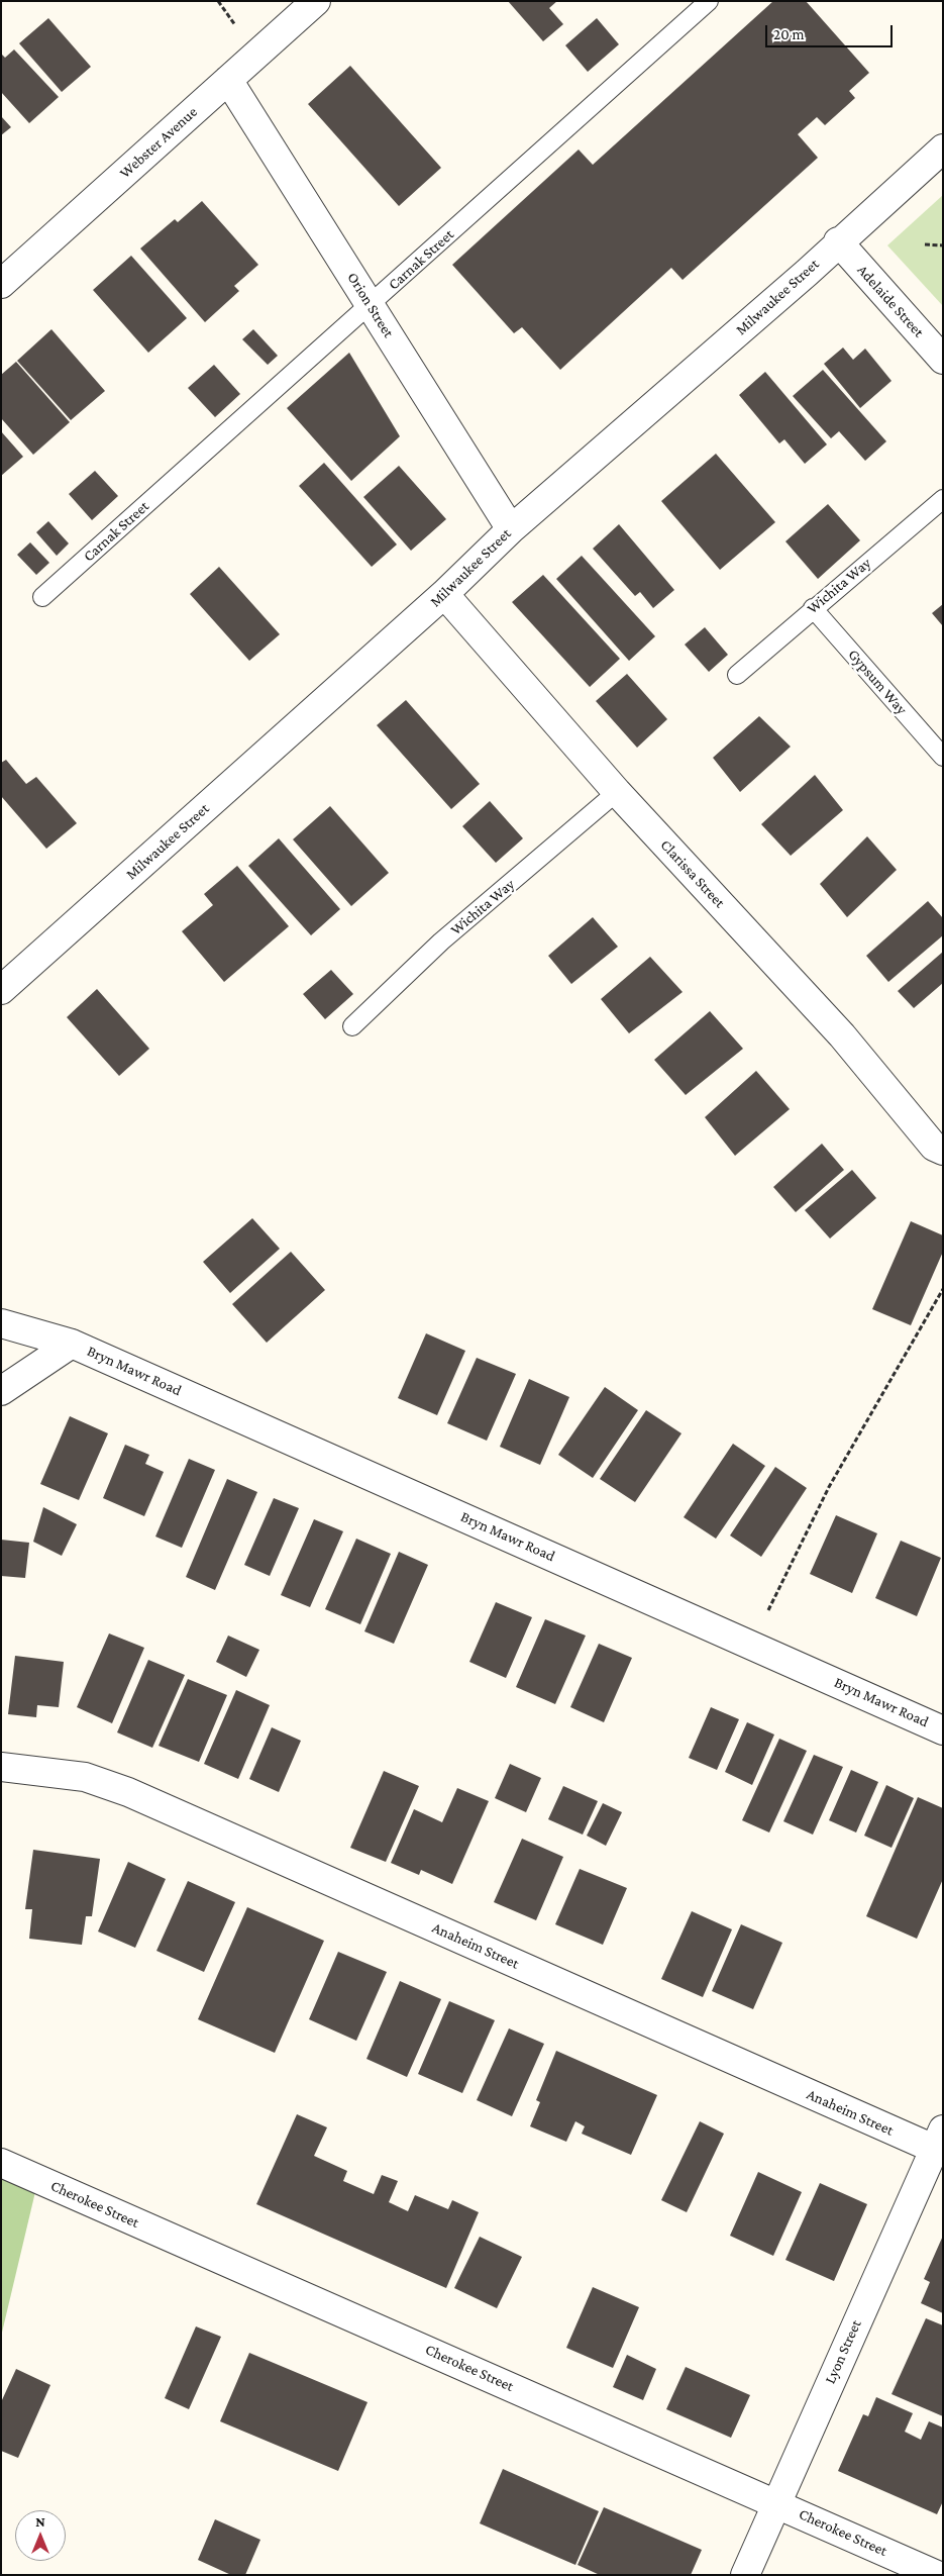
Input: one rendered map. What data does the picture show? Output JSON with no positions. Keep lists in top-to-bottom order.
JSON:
{
  "streets": {
    "street": [
      "Webster Avenue",
      "Milwaukee Street",
      "Adelaide Street",
      "Orion Street",
      "Clarissa Street",
      "Bryn Mawr Road",
      "Anaheim Street",
      "Cherokee Street",
      "Lyon Street"
    ],
    "lane": ["Carnak Street", "Wichita Way", "Gypsum Way"]
  },
  "crossings": [
    ["Webster Avenue", "Orion Street"],
    ["Carnak Street", "Orion Street"],
    ["Milwaukee Street", "Adelaide Street"],
    ["Milwaukee Street", "Orion Street"],
    ["Milwaukee Street", "Clarissa Street"],
    ["Wichita Way", "Gypsum Way"],
    ["Wichita Way", "Clarissa Street"],
    ["Anaheim Street", "Lyon Street"],
    ["Cherokee Street", "Lyon Street"]
  ],
  "scale_bar": "20 m",
  "north": "top"
}
